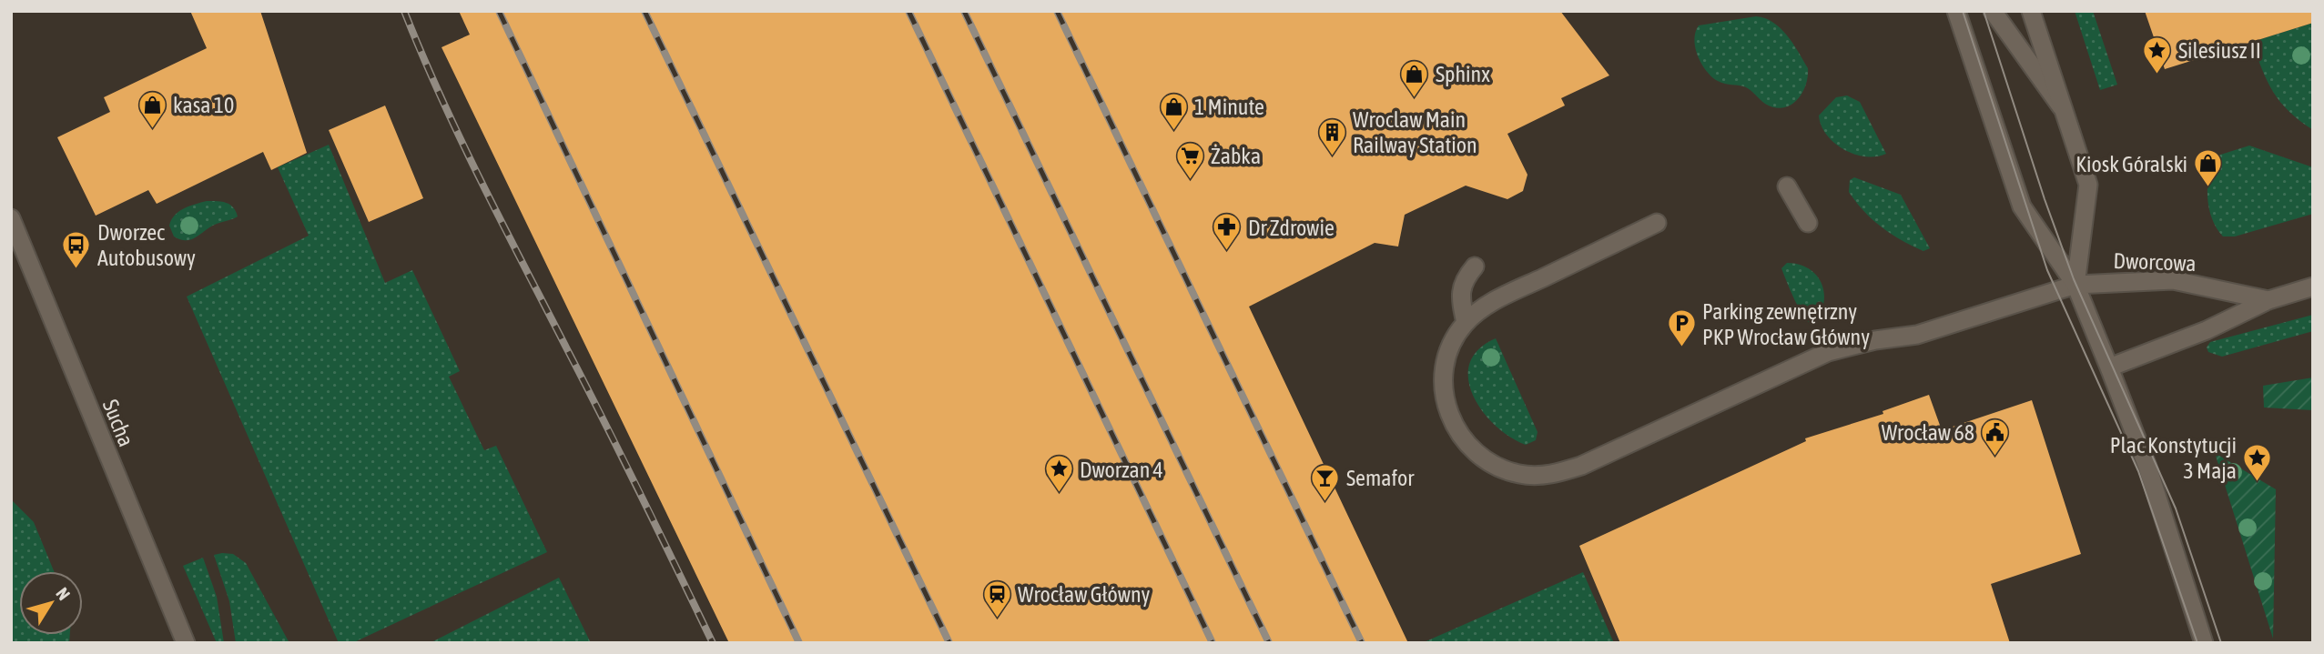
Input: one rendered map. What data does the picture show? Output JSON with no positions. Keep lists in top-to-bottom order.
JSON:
{
  "streets": {
    "street": ["Dworcowa", "Sucha"]
  },
  "places": {
    "place": ["Silesiusz II", "Plac Konstytucji 3 Maja", "Dworzan 4"],
    "shop": [
      "Sphinx",
      "kasa 10",
      "1 Minute",
      "Kiosk Góralski"
    ],
    "building": ["Wroclaw Main Railway Station"],
    "supermarket": ["Żabka"],
    "pharmacy": ["Dr Zdrowie"],
    "bus stop": ["Dworzec Autobusowy"],
    "parking": ["Parking zewnętrzny PKP Wrocław Główny"],
    "public building": ["Wrocław 68"],
    "bar": ["Semafor"],
    "station": ["Wrocław Główny"]
  },
  "north": "top right"
}
